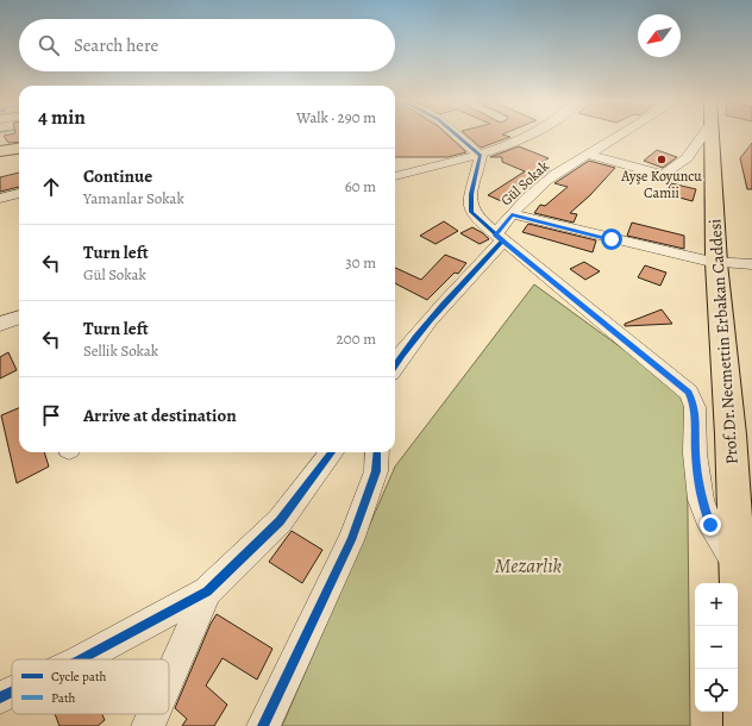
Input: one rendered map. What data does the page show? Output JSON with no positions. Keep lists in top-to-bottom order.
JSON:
{
  "streets": {
    "main road": ["Prof.Dr.Necmettin Erbakan Caddesi"],
    "street": ["Gül Sokak"]
  },
  "parks": ["Mezarlık"],
  "places": ["Ayşe Koyuncu Camii"],
  "legend": ["Cycle path", "Path"],
  "north": "bottom left",
  "page": {
    "search": "Search here",
    "heading": ["4 min", "Walk · 290 m"],
    "list": [
      ["Continue", "Yamanlar Sokak", "60 m"],
      ["Turn left", "Gül Sokak", "30 m"],
      ["Turn left", "Sellik Sokak", "200 m"],
      "Arrive at destination"
    ],
    "map_buttons": ["+", "−"]
  }
}
